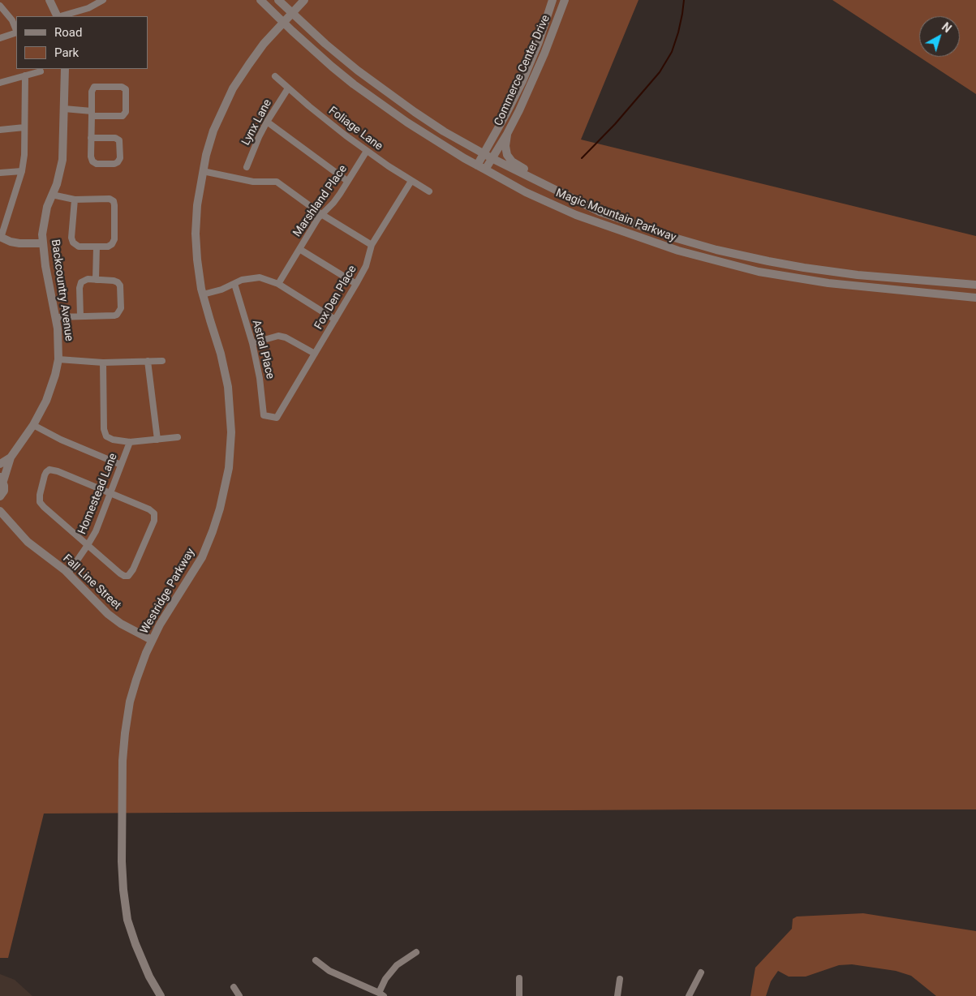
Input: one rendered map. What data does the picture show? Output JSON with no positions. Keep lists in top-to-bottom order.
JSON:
{
  "streets": {
    "street": [
      "Commerce Center Drive",
      "Lynx Lane",
      "Foliage Lane",
      "Marshland Place",
      "Magic Mountain Parkway",
      "Backcountry Avenue",
      "Fox Den Place",
      "Astral Place",
      "Homestead Lane",
      "Fall Line Street",
      "Westridge Parkway"
    ]
  },
  "crossings": [
    ["Commerce Center Drive", "Magic Mountain Parkway"],
    ["Lynx Lane", "Foliage Lane"],
    ["Foliage Lane", "Marshland Place"],
    ["Foliage Lane", "Fox Den Place"],
    ["Magic Mountain Parkway", "Westridge Parkway"],
    ["Fox Den Place", "Astral Place"],
    ["Homestead Lane", "Fall Line Street"],
    ["Fall Line Street", "Westridge Parkway"]
  ],
  "legend": ["Road", "Park"],
  "north": "top right"
}
